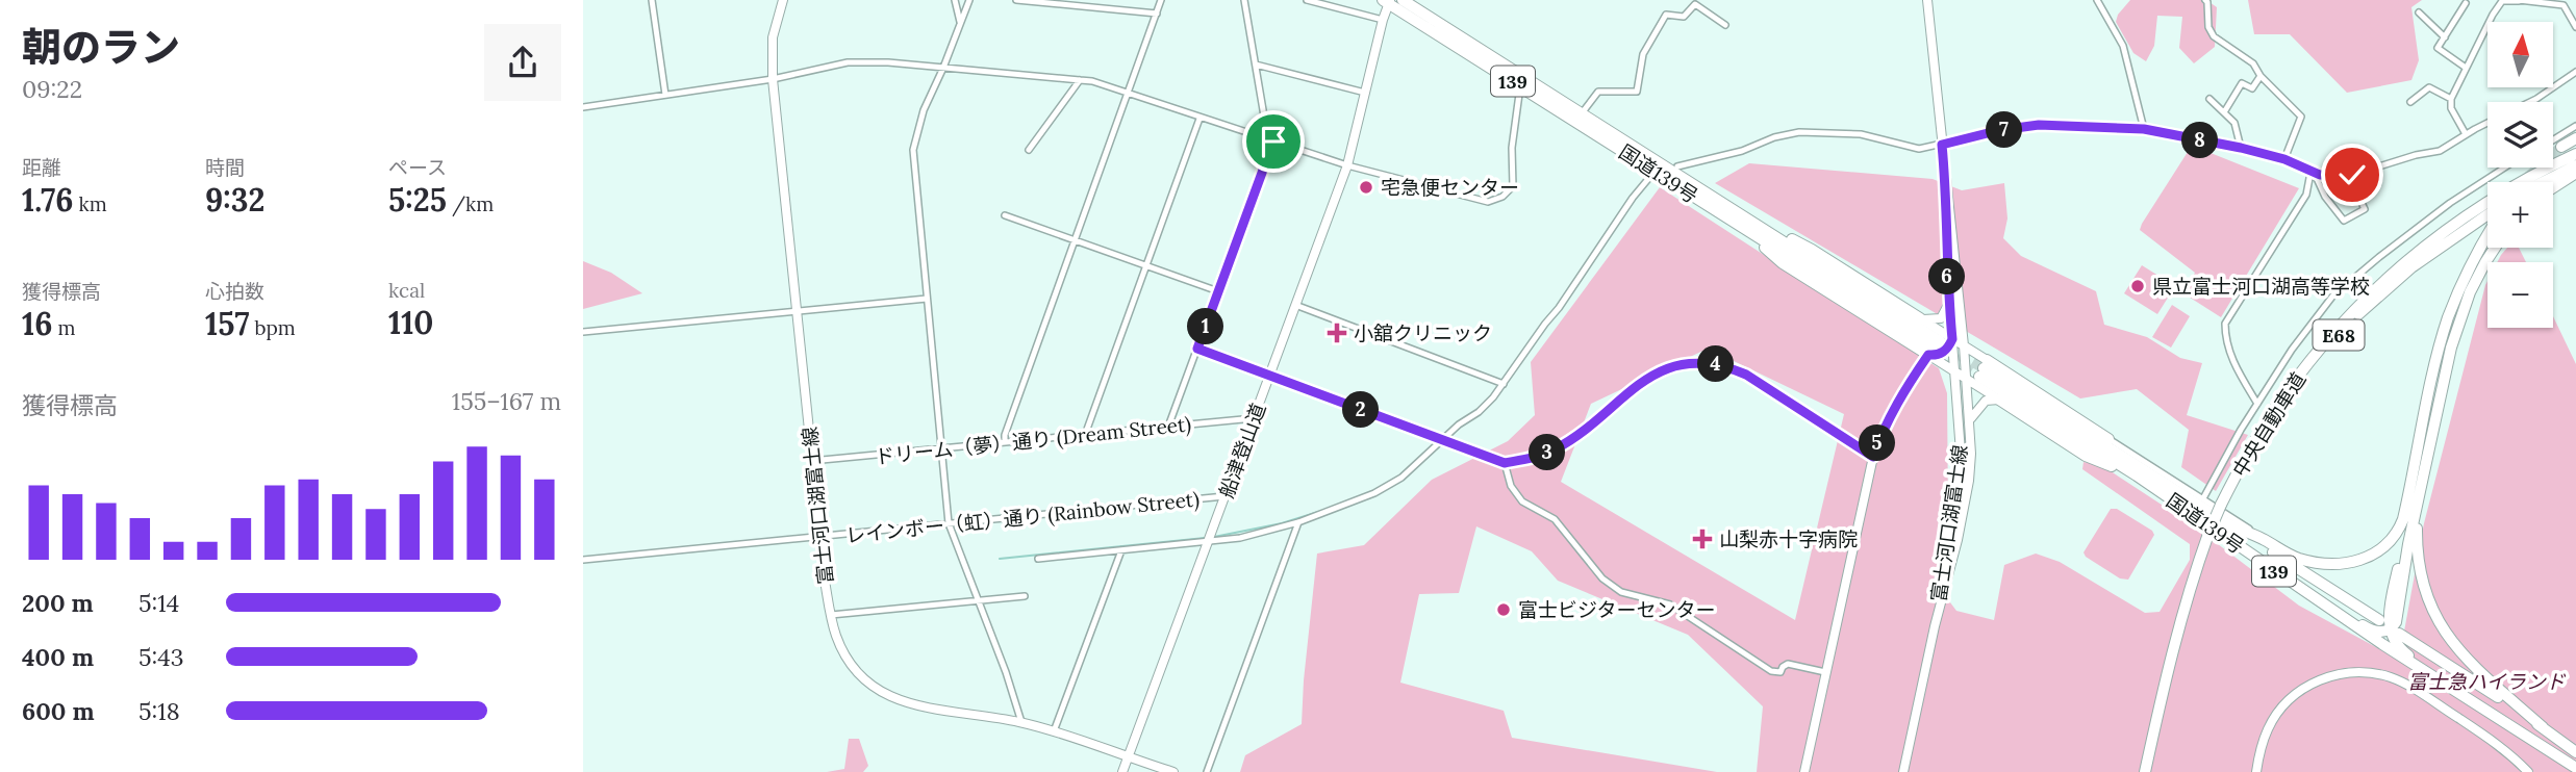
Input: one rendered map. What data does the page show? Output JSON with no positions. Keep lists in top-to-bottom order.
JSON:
{
  "streets": {
    "highway": [
      "139",
      "国道139号",
      "E68",
      "中央自動車道"
    ],
    "main road": ["船津登山道", "富士河口湖富士線"],
    "street": ["ドリーム（夢）通り (Dream Street)", "レインボー（虹）通り (Rainbow Street)"]
  },
  "crossings": [
    ["国道139号", "船津登山道"],
    ["ドリーム（夢）通り (Dream Street)", "船津登山道"],
    ["ドリーム（夢）通り (Dream Street)", "富士河口湖富士線"],
    ["船津登山道", "富士河口湖富士線"],
    ["船津登山道", "レインボー（虹）通り (Rainbow Street)"],
    ["富士河口湖富士線", "レインボー（虹）通り (Rainbow Street)"]
  ],
  "parks": ["富士急ハイランド"],
  "places": {
    "other": ["宅急便センター", "県立富士河口湖高等学校", "富士ビジターセンター"],
    "health": ["小舘クリニック", "山梨赤十字病院"]
  },
  "north": "top",
  "page": {
    "heading": ["朝のラン", "09:22"],
    "map_buttons": ["+", "−"],
    "pins": [
      "7",
      "8",
      "6",
      "1",
      "4",
      "2",
      "5",
      "3"
    ],
    "stats": [
      ["距離", "1.76 km"],
      ["時間", "9:32"],
      ["ペース", "5:25 /km"],
      ["獲得標高", "16 m"],
      ["心拍数", "157 bpm"],
      ["kcal", "110"]
    ],
    "chart": ["獲得標高", "155–167 m"],
    "list": [
      {
        "name": "200 m",
        "note": "5:14"
      },
      {
        "name": "400 m",
        "note": "5:43"
      },
      {
        "name": "600 m",
        "note": "5:18"
      }
    ]
  }
}
